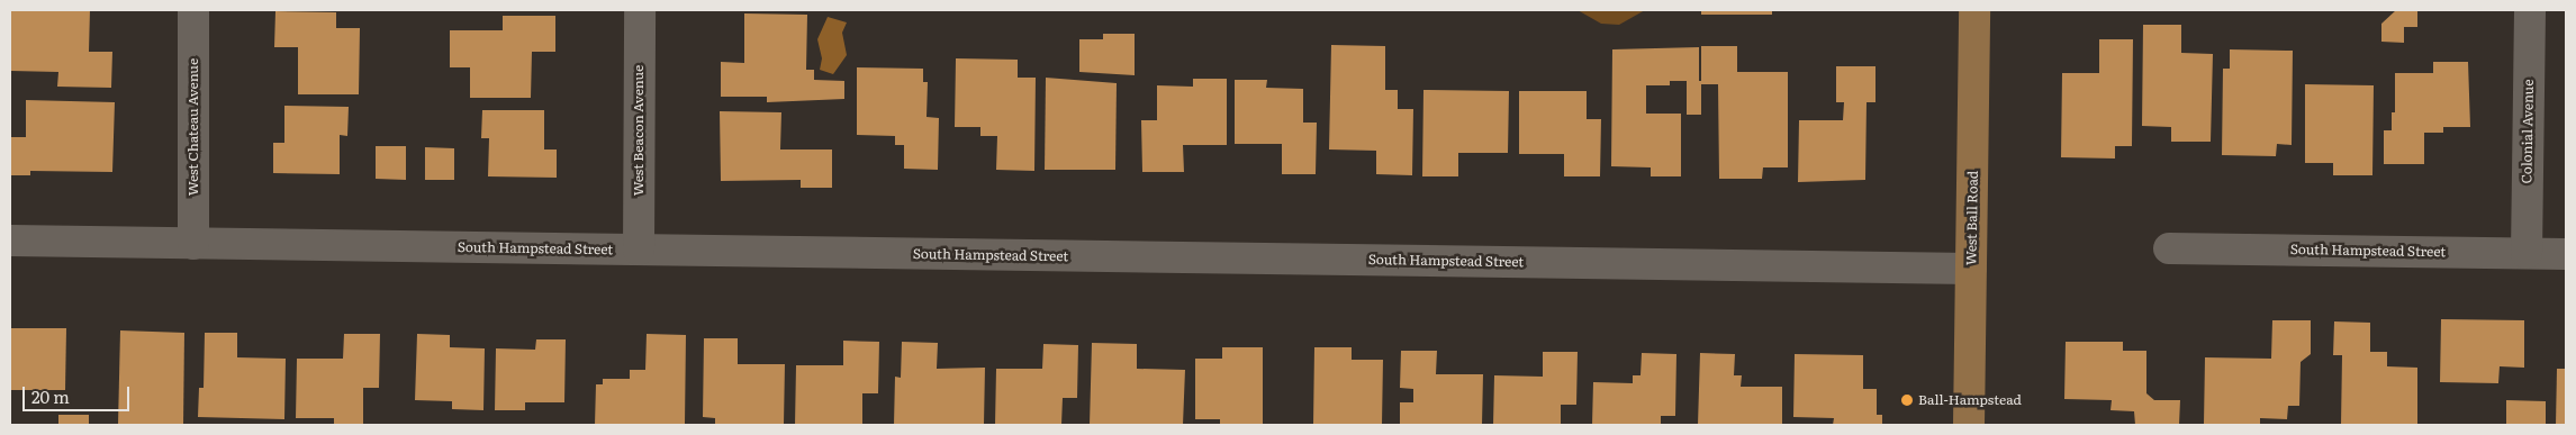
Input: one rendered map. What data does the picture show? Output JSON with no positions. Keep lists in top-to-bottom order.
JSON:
{
  "streets": {
    "main road": ["West Ball Road"],
    "street": [
      "West Chateau Avenue",
      "West Beacon Avenue",
      "Colonial Avenue",
      "South Hampstead Street"
    ]
  },
  "crossings": [
    ["West Chateau Avenue", "South Hampstead Street"],
    ["West Beacon Avenue", "South Hampstead Street"],
    ["Colonial Avenue", "South Hampstead Street"],
    ["West Ball Road", "South Hampstead Street"]
  ],
  "places": ["Ball-Hampstead"],
  "scale_bar": "20 m"
}
